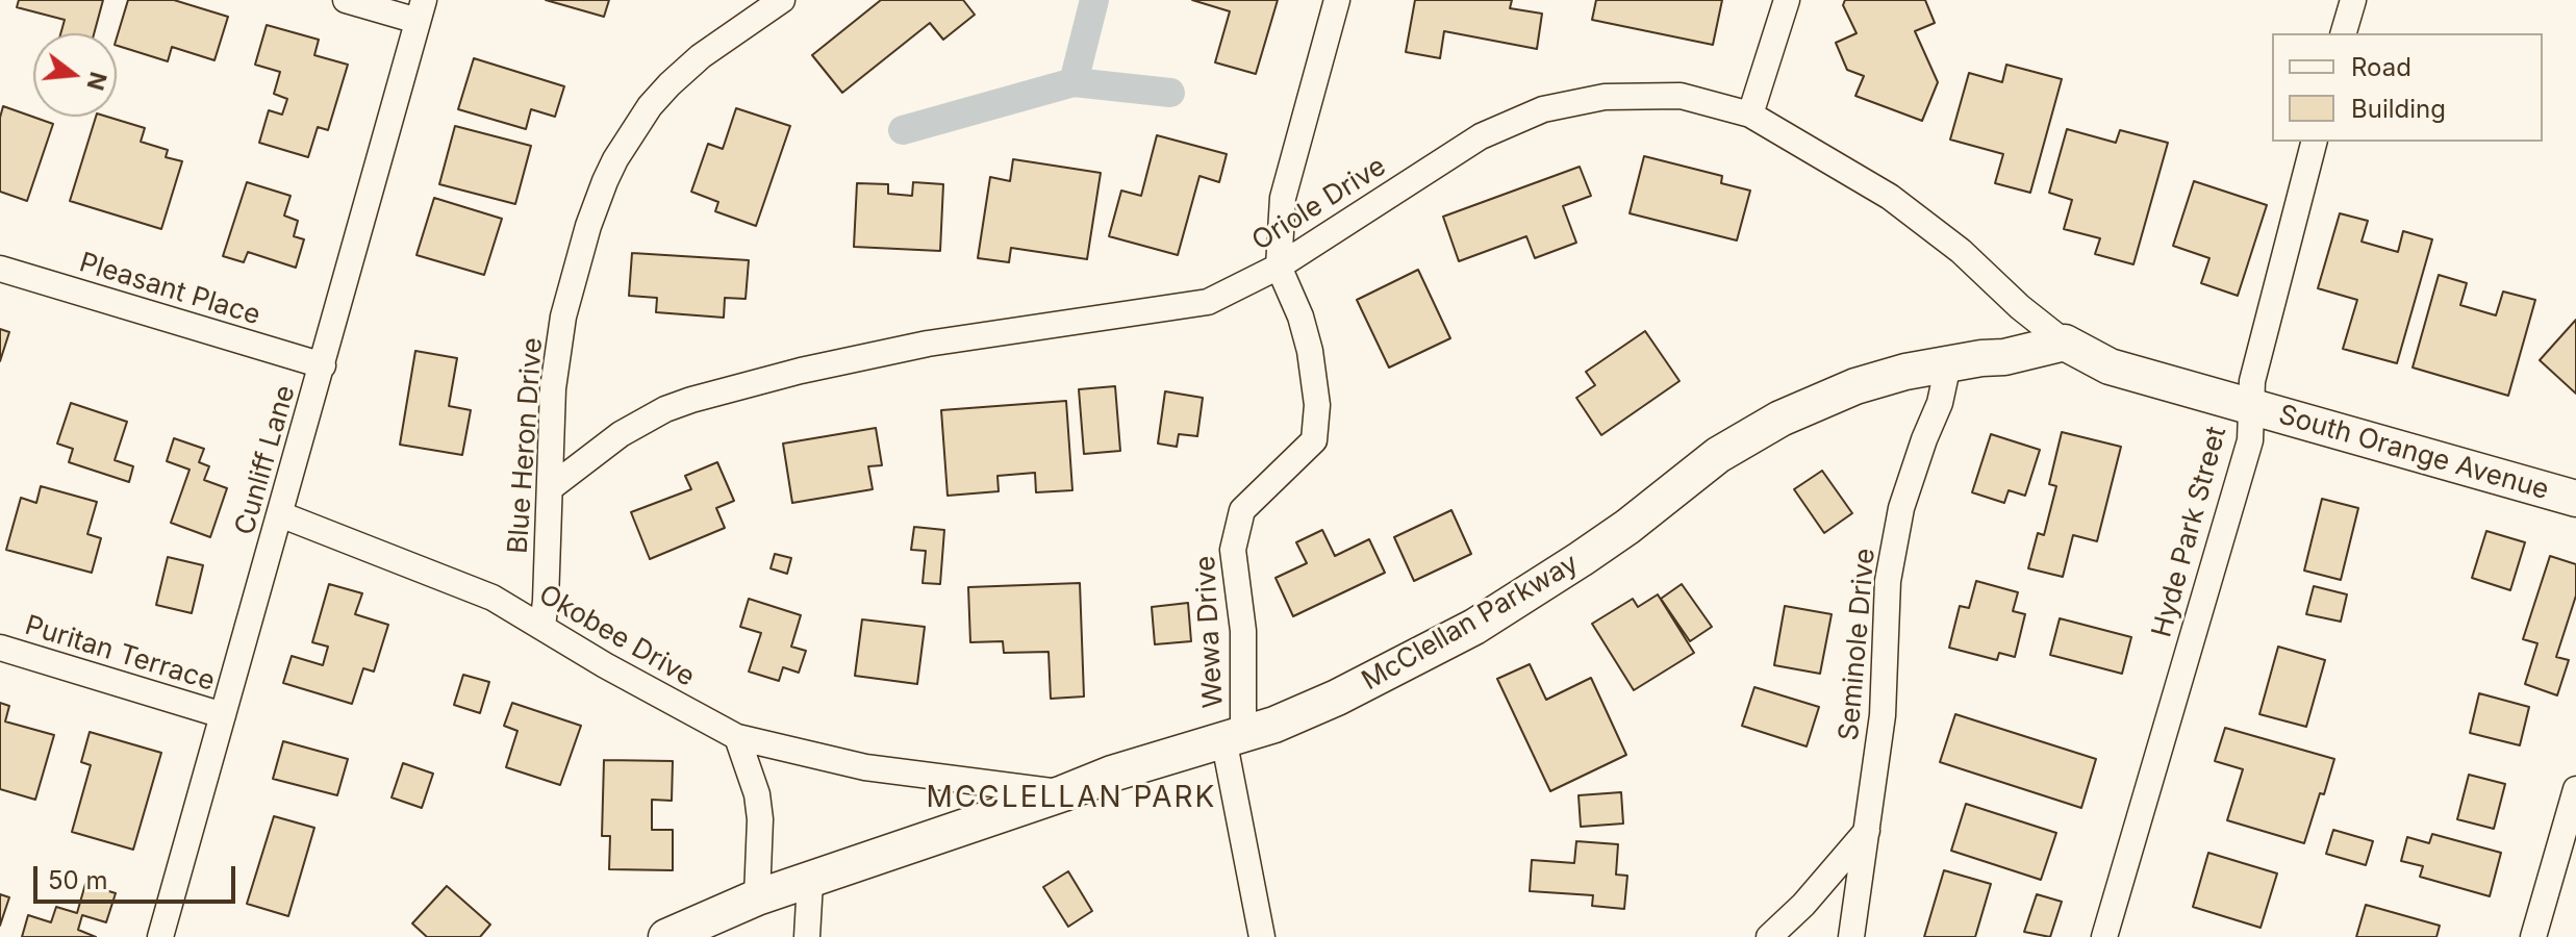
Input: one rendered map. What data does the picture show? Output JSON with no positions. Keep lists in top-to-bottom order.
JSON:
{
  "streets": {
    "street": [
      "Oriole Drive",
      "Pleasant Place",
      "Blue Heron Drive",
      "South Orange Avenue",
      "Cunliff Lane",
      "Hyde Park Street",
      "McClellan Parkway",
      "Wewa Drive",
      "Okobee Drive",
      "Seminole Drive",
      "Puritan Terrace"
    ]
  },
  "crossings": [
    ["Oriole Drive", "Blue Heron Drive"],
    ["Oriole Drive", "McClellan Parkway"],
    ["Oriole Drive", "Wewa Drive"],
    ["Pleasant Place", "Cunliff Lane"],
    ["Blue Heron Drive", "Okobee Drive"],
    ["South Orange Avenue", "Hyde Park Street"],
    ["Cunliff Lane", "Okobee Drive"],
    ["Cunliff Lane", "Puritan Terrace"],
    ["McClellan Parkway", "Wewa Drive"],
    ["McClellan Parkway", "Okobee Drive"],
    ["McClellan Parkway", "Seminole Drive"]
  ],
  "districts": ["MCCLELLAN PARK"],
  "legend": ["Road", "Building"],
  "scale_bar": "50 m",
  "north": "right"
}
